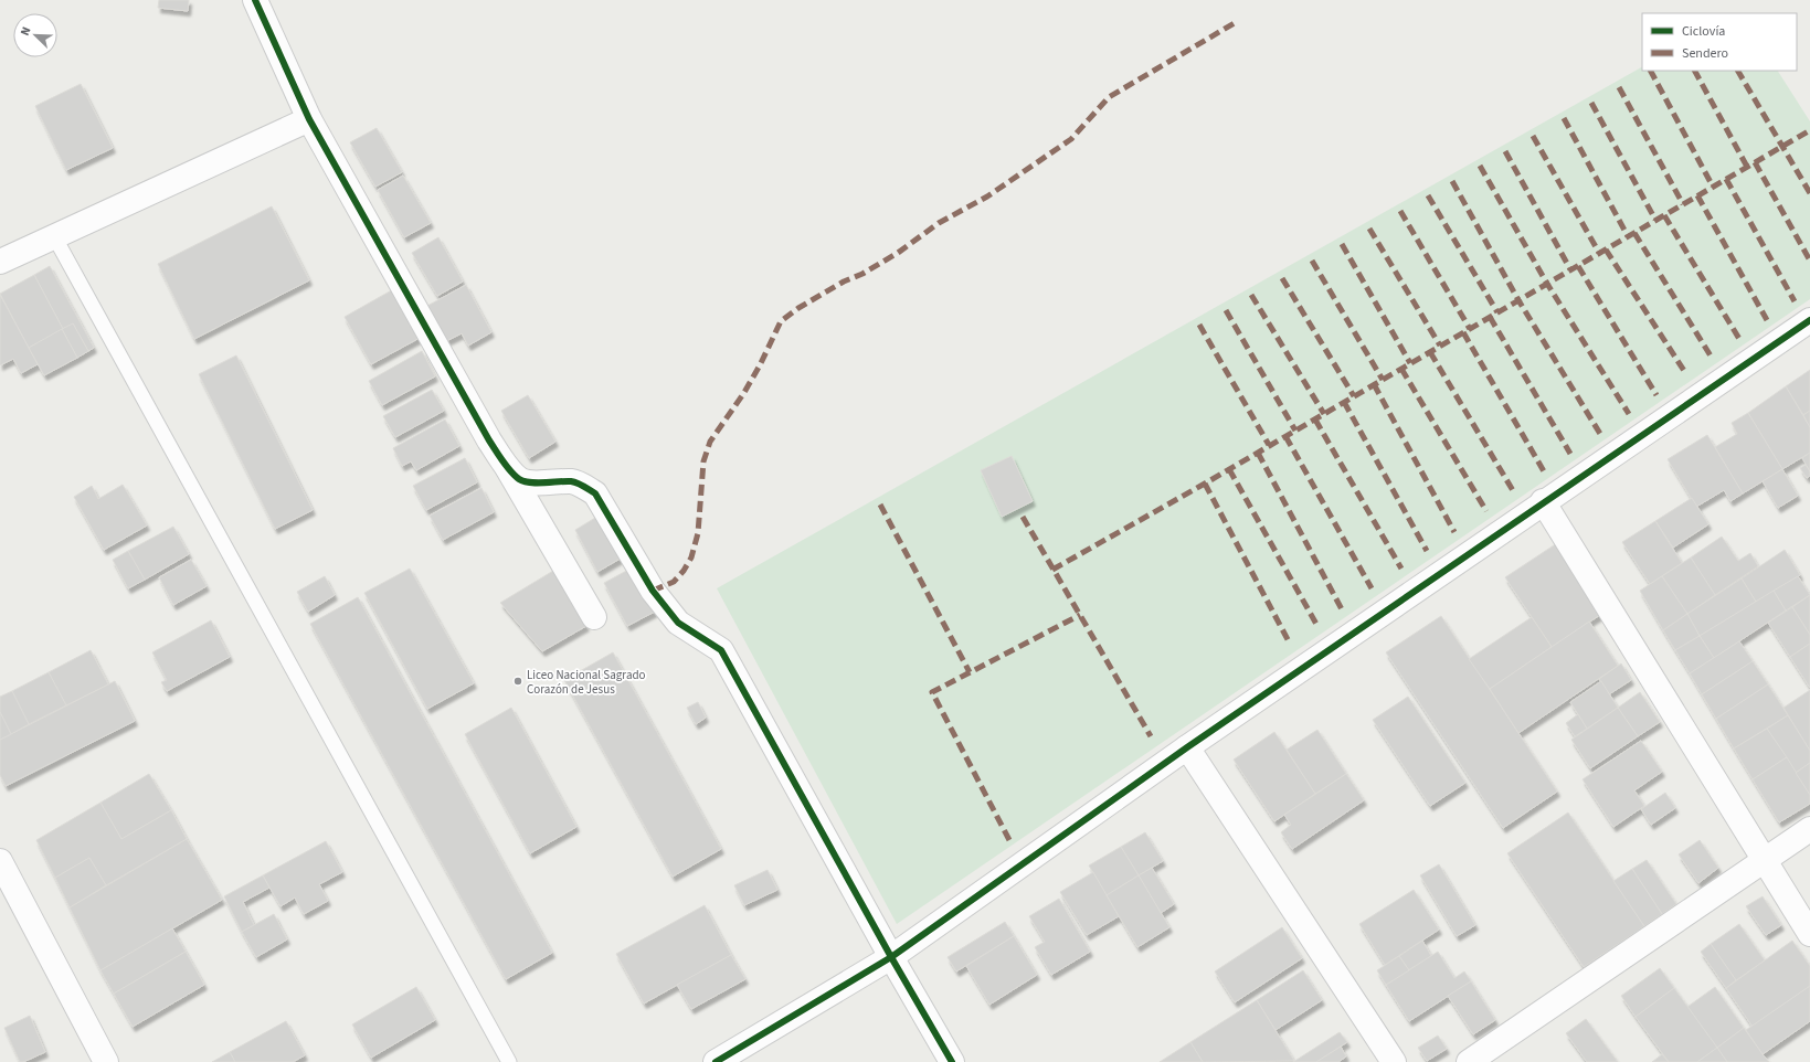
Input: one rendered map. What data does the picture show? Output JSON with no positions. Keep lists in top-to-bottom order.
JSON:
{
  "places": ["Liceo Nacional Sagrado Corazón de Jesus"],
  "legend": ["Ciclovía", "Sendero"],
  "north": "top left"
}
